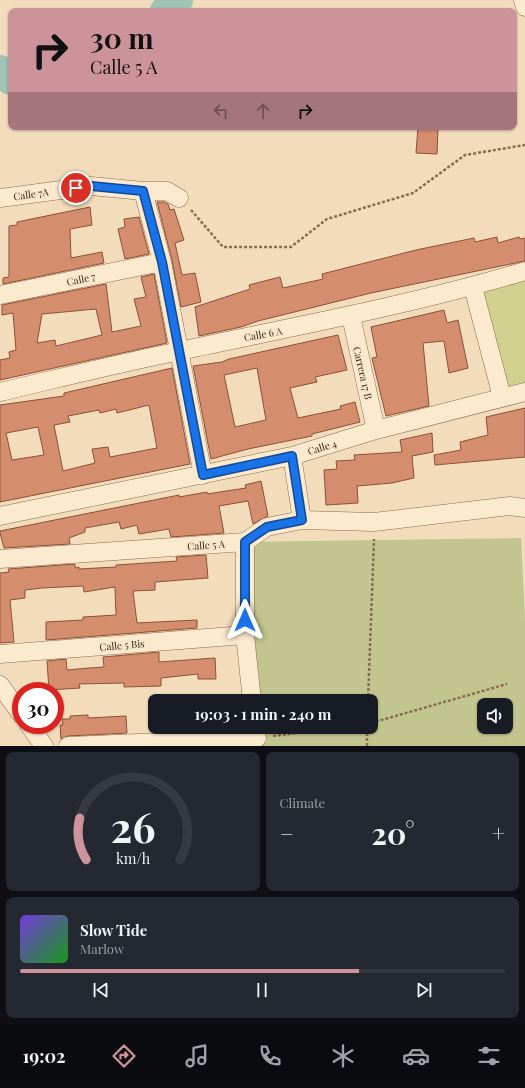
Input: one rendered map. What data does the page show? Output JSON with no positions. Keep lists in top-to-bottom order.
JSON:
{
  "streets": {
    "street": [
      "Calle 7A",
      "Calle 7",
      "Calle 6 A",
      "Carrera 17 B",
      "Calle 4",
      "Calle 5 A",
      "Calle 5 Bis"
    ]
  },
  "crossings": [
    ["Calle 6 A", "Carrera 17 B"],
    ["Carrera 17 B", "Calle 4"]
  ],
  "page": {
    "turn": ["30 m", "Calle 5 A"],
    "limit": "30",
    "trip": "19:03 · 1 min · 240 m",
    "tile": "Climate",
    "heat": ["−", "20°", "+"],
    "song": ["Slow Tide", "Marlow"],
    "tabs": "19:02",
    "gauge": ["26", "km/h"]
  }
}
